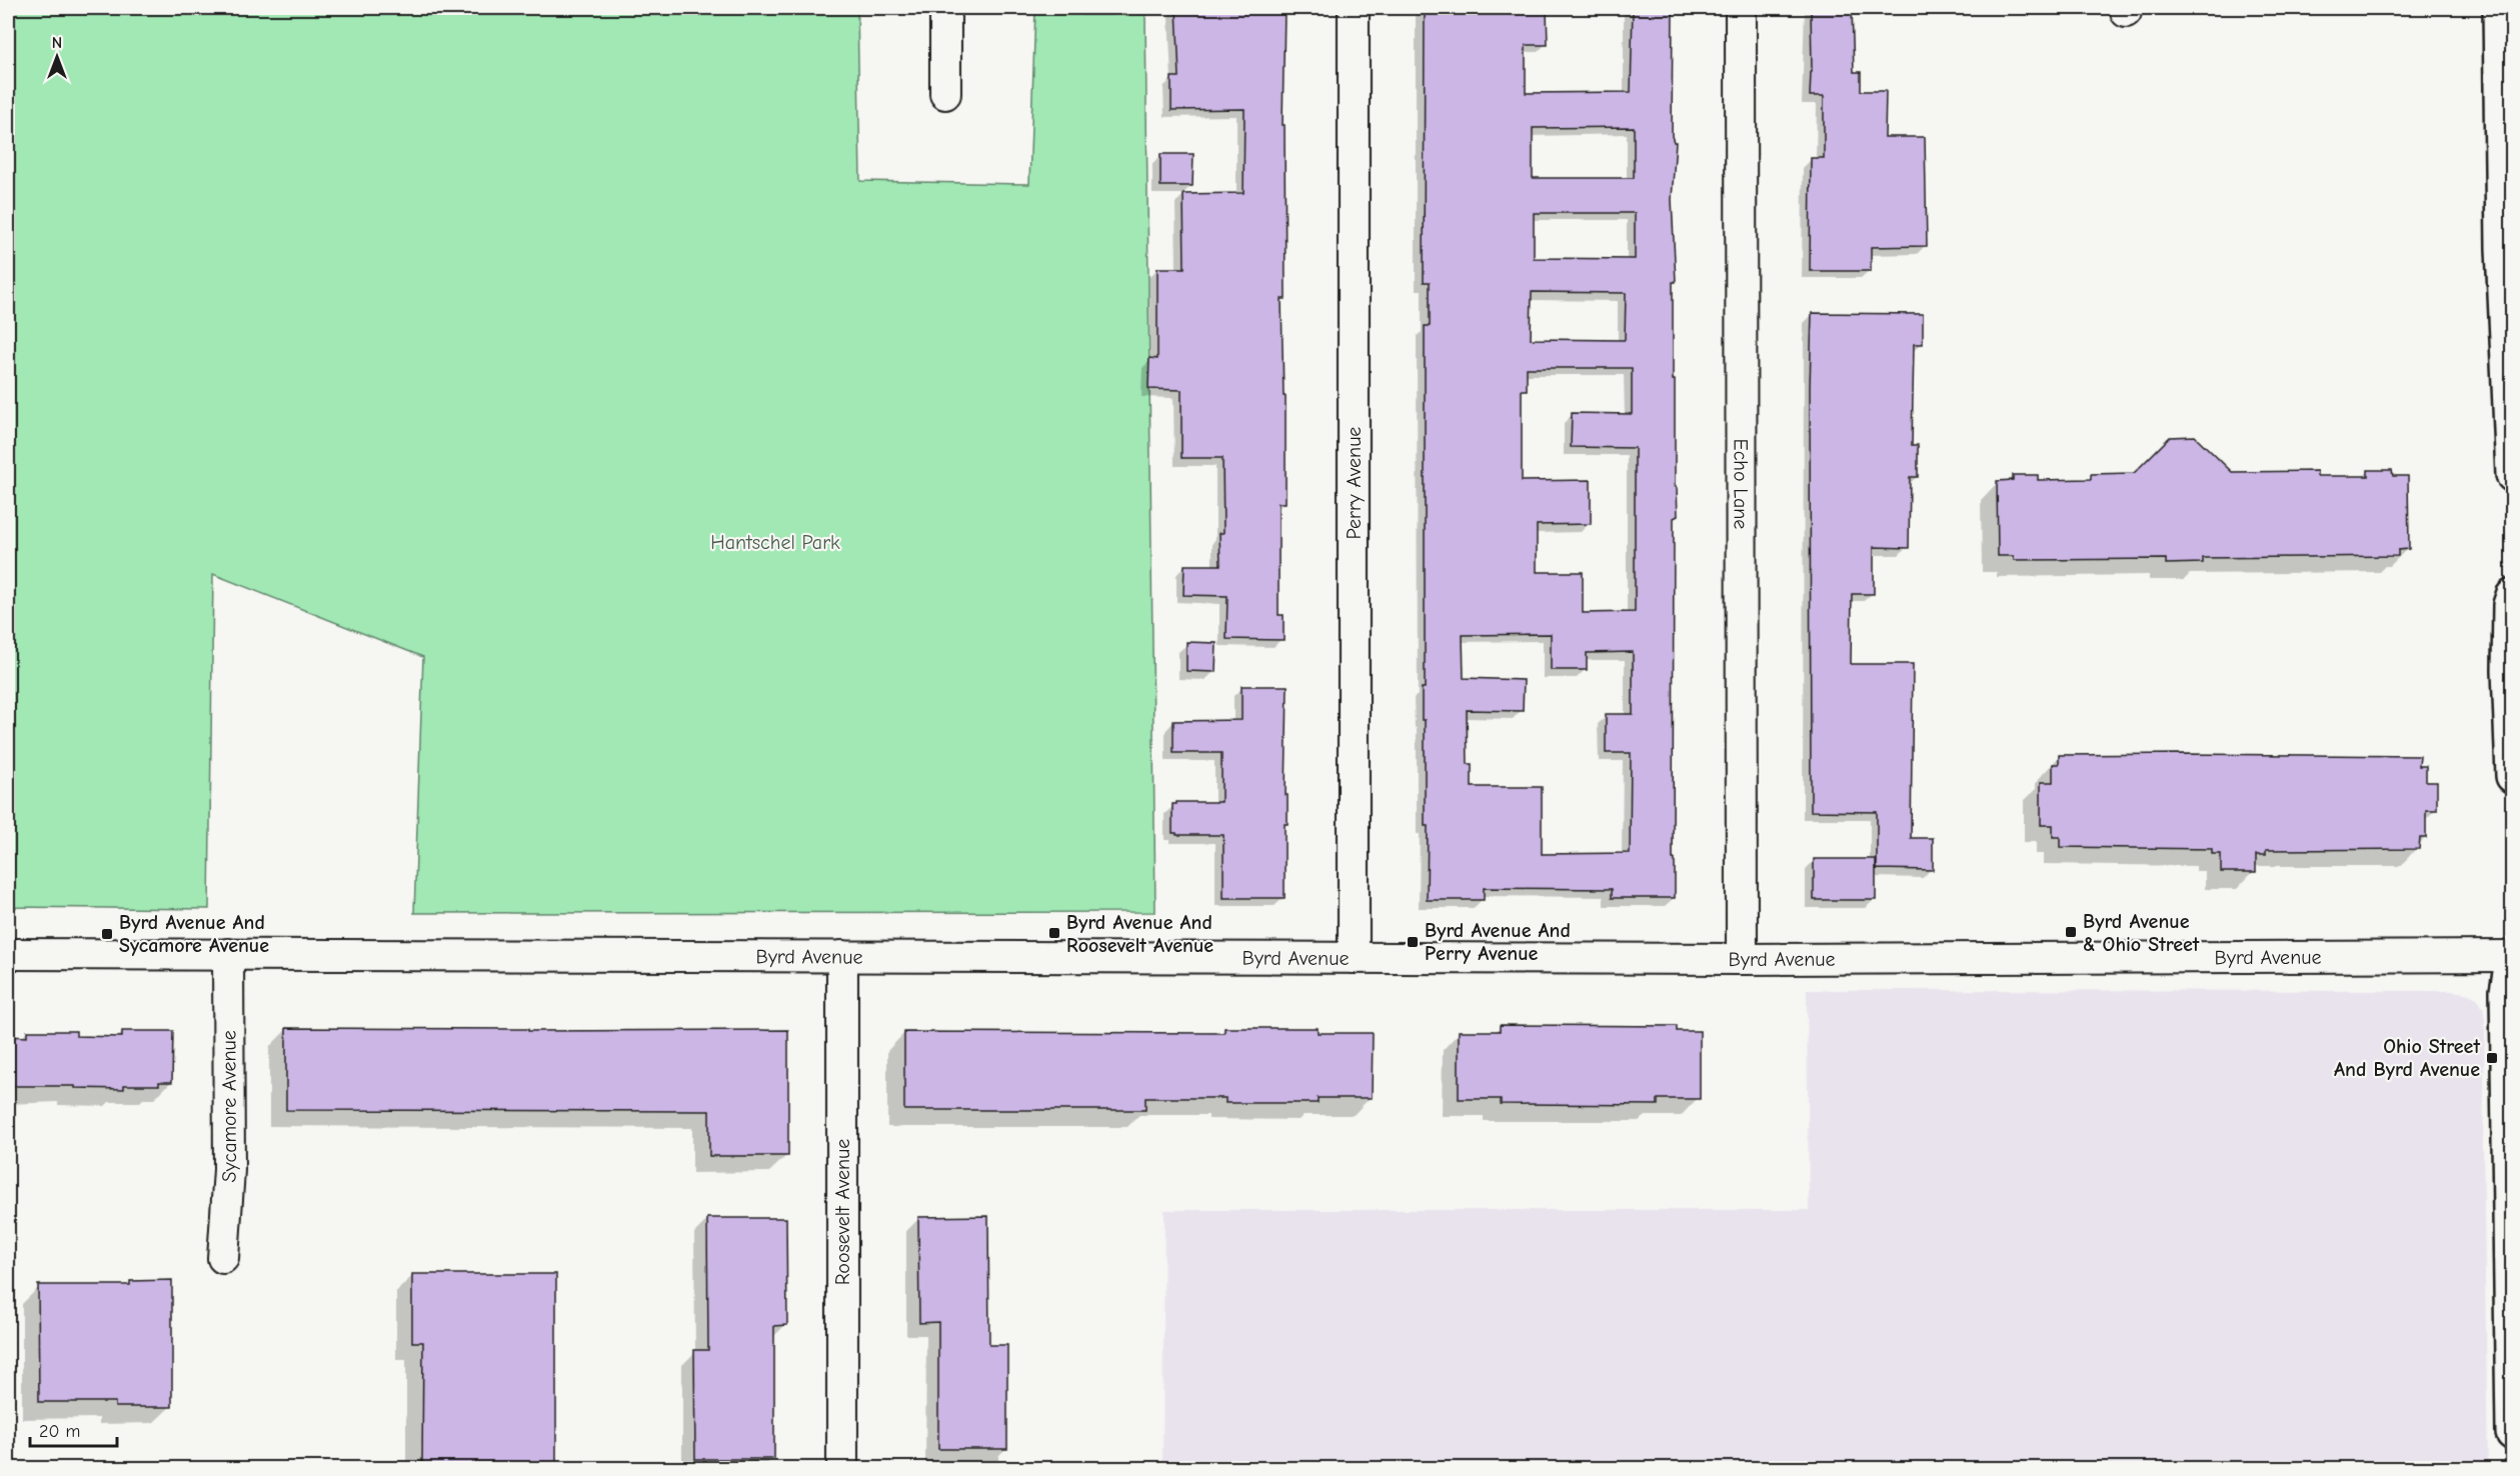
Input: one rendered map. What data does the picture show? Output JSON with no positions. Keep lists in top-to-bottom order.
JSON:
{
  "streets": {
    "street": [
      "Perry Avenue",
      "Echo Lane",
      "Byrd Avenue",
      "Sycamore Avenue",
      "Roosevelt Avenue"
    ]
  },
  "crossings": [
    ["Perry Avenue", "Byrd Avenue"],
    ["Echo Lane", "Byrd Avenue"],
    ["Byrd Avenue", "Sycamore Avenue"],
    ["Byrd Avenue", "Roosevelt Avenue"]
  ],
  "parks": ["Hantschel Park"],
  "places": {
    "transit": [
      "Byrd Avenue & Ohio Street",
      "Byrd Avenue And Roosevelt Avenue",
      "Byrd Avenue And Sycamore Avenue",
      "Byrd Avenue And Perry Avenue",
      "Ohio Street And Byrd Avenue"
    ]
  },
  "scale_bar": "20 m",
  "north": "top"
}
